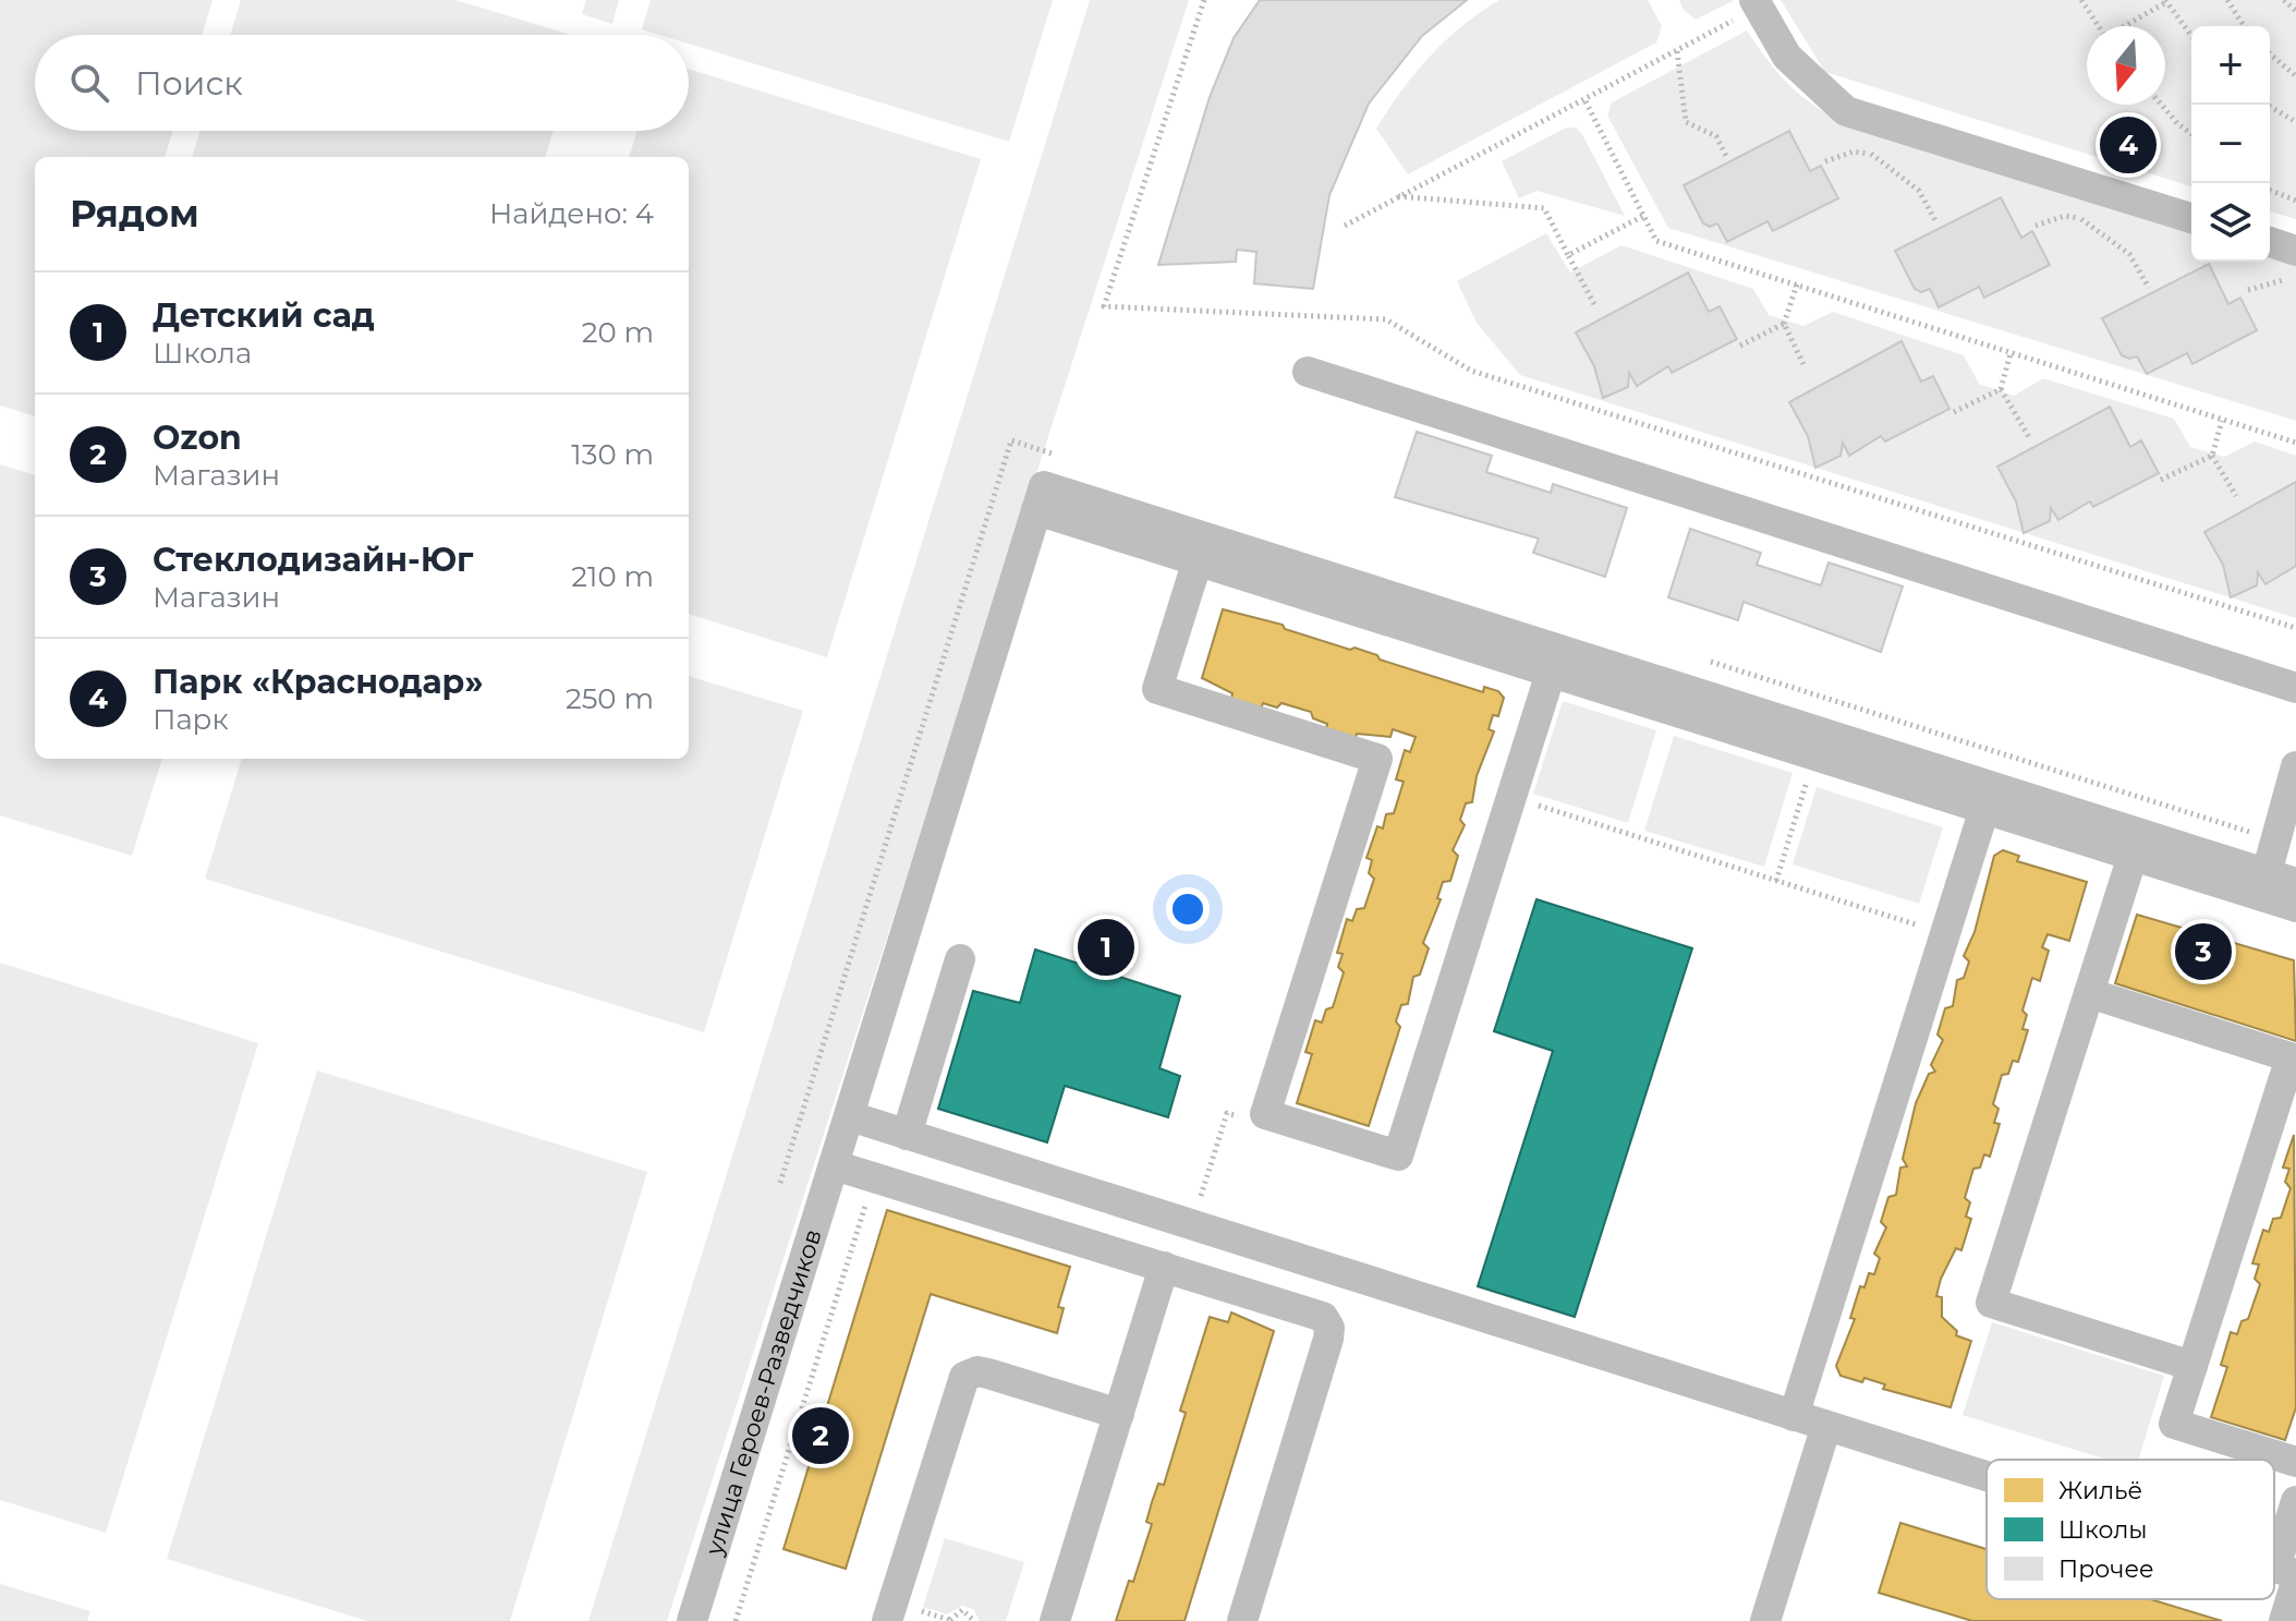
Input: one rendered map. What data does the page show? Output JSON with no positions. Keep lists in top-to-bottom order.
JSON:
{
  "streets": {
    "street": ["улица Героев-Разведчиков"]
  },
  "legend": ["Жильё", "Школы", "Прочее"],
  "north": "bottom",
  "page": {
    "map_buttons": ["+", "−"],
    "search": "Поиск",
    "pins": [
      "4",
      "1",
      "3",
      "2"
    ],
    "heading": ["Рядом", "Найдено: 4"],
    "list": [
      {
        "mark": "1",
        "name": "Детский сад",
        "note": "Школа",
        "value": "20 m"
      },
      {
        "mark": "2",
        "name": "Ozon",
        "note": "Магазин",
        "value": "130 m"
      },
      {
        "mark": "3",
        "name": "Стеклодизайн-Юг",
        "note": "Магазин",
        "value": "210 m"
      },
      {
        "mark": "4",
        "name": "Парк «Краснодар»",
        "note": "Парк",
        "value": "250 m"
      }
    ]
  }
}
